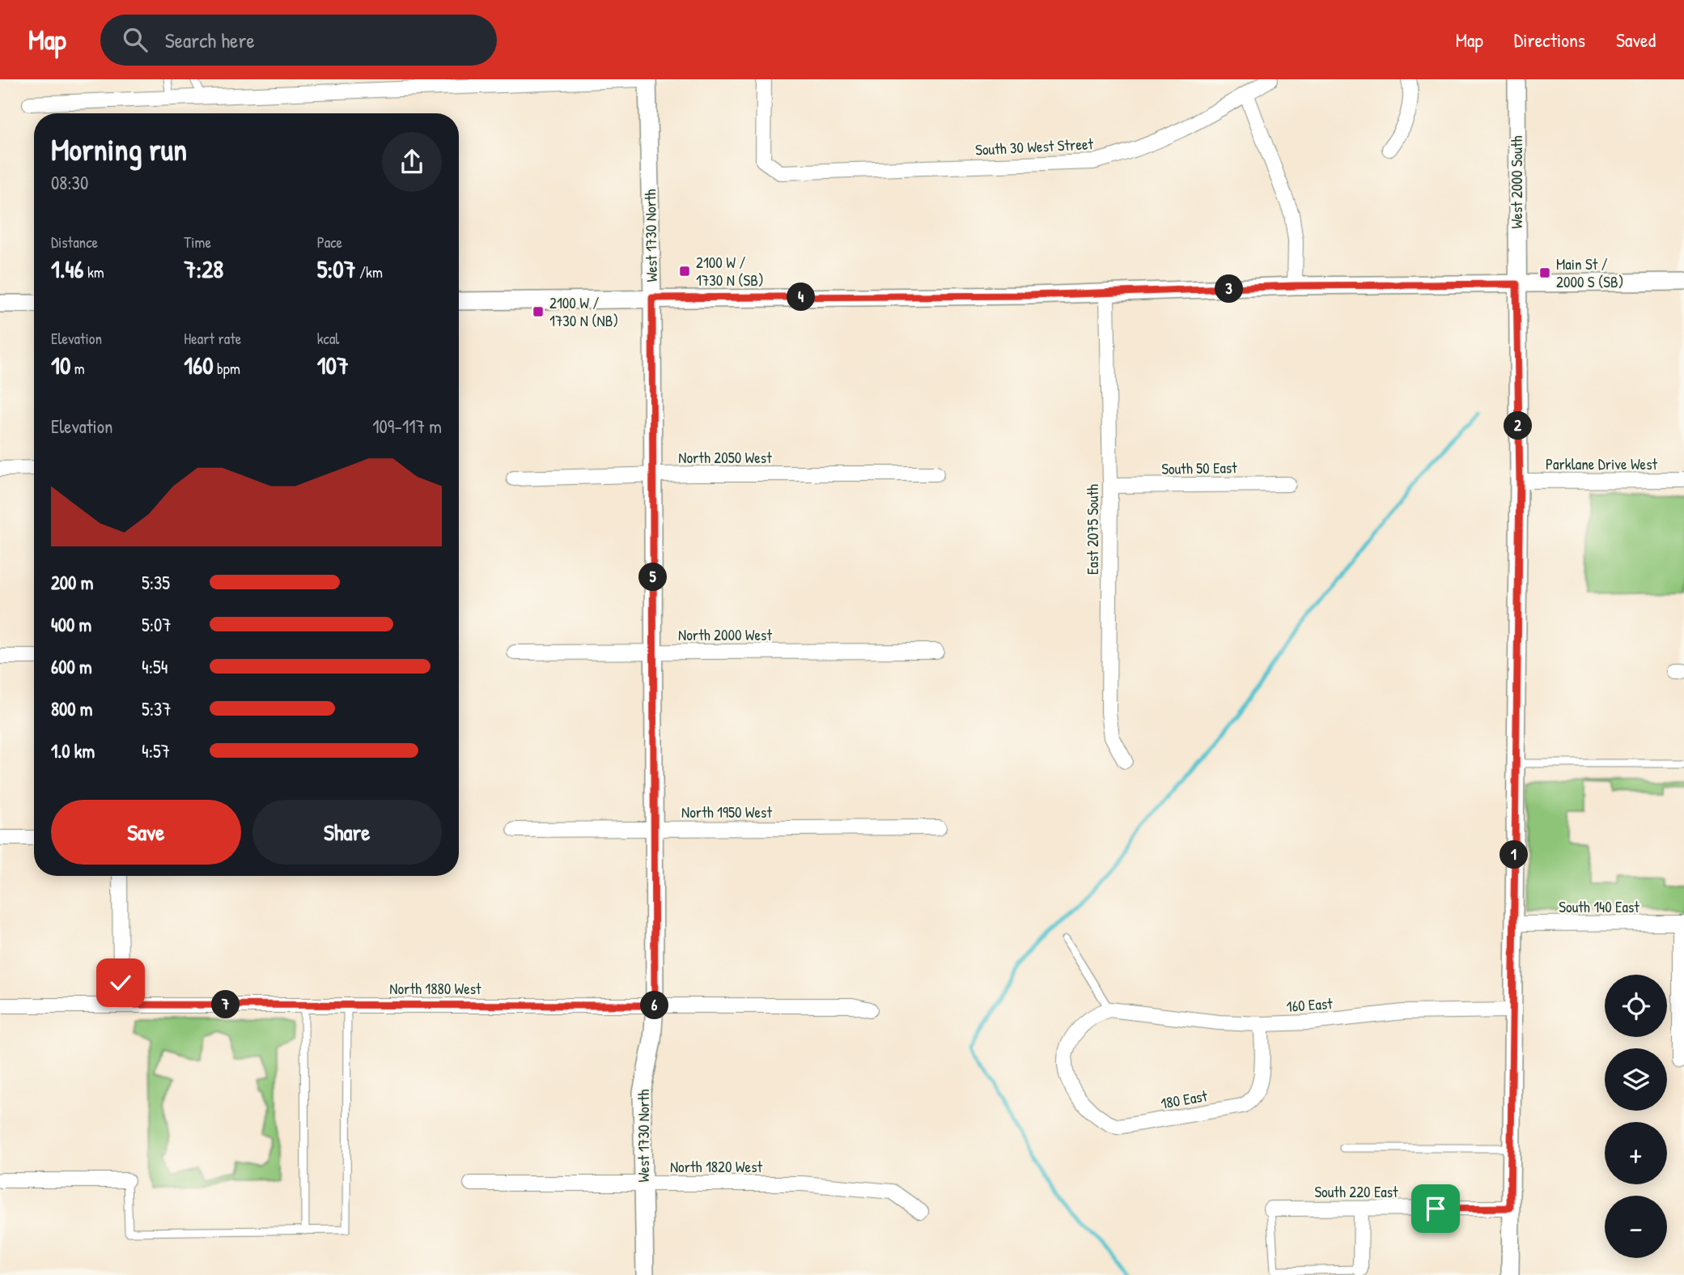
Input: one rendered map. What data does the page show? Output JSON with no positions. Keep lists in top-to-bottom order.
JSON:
{
  "streets": {
    "street": [
      "South 30 West Street",
      "West 2000 South",
      "West 1730 North",
      "North 2050 West",
      "Parklane Drive West",
      "South 50 East",
      "East 2075 South",
      "North 2000 West",
      "North 1950 West",
      "South 140 East",
      "North 1880 West",
      "160 East",
      "180 East",
      "North 1820 West",
      "South 220 East"
    ]
  },
  "crossings": [
    ["West 2000 South", "Parklane Drive West"],
    ["West 2000 South", "South 140 East"],
    ["West 2000 South", "160 East"],
    ["West 2000 South", "South 220 East"],
    ["West 1730 North", "North 2050 West"],
    ["West 1730 North", "North 2000 West"],
    ["West 1730 North", "North 1950 West"],
    ["West 1730 North", "North 1880 West"],
    ["West 1730 North", "North 1820 West"],
    ["South 50 East", "East 2075 South"],
    ["160 East", "180 East"]
  ],
  "places": {
    "transit": ["2100 W / 1730 N (SB)", "Main St / 2000 S (SB)", "2100 W / 1730 N (NB)"]
  },
  "page": {
    "header": "Map",
    "search": "Search here",
    "nav": ["Map", "Directions", "Saved"],
    "heading": ["Morning run", "08:30"],
    "stats": [
      ["Distance", "1.46 km"],
      ["Time", "7:28"],
      ["Pace", "5:07 /km"],
      ["Elevation", "10 m"],
      ["Heart rate", "160 bpm"],
      ["kcal", "107"]
    ],
    "pins": [
      "3",
      "4",
      "2",
      "5",
      "1",
      "7",
      "6"
    ],
    "chart": ["Elevation", "109–117 m"],
    "list": [
      {
        "name": "200 m",
        "note": "5:35"
      },
      {
        "name": "400 m",
        "note": "5:07"
      },
      {
        "name": "600 m",
        "note": "4:54"
      },
      {
        "name": "800 m",
        "note": "5:37"
      },
      {
        "name": "1.0 km",
        "note": "4:57"
      }
    ],
    "buttons": ["Save", "Share"],
    "map_buttons": ["+", "−"]
  }
}
